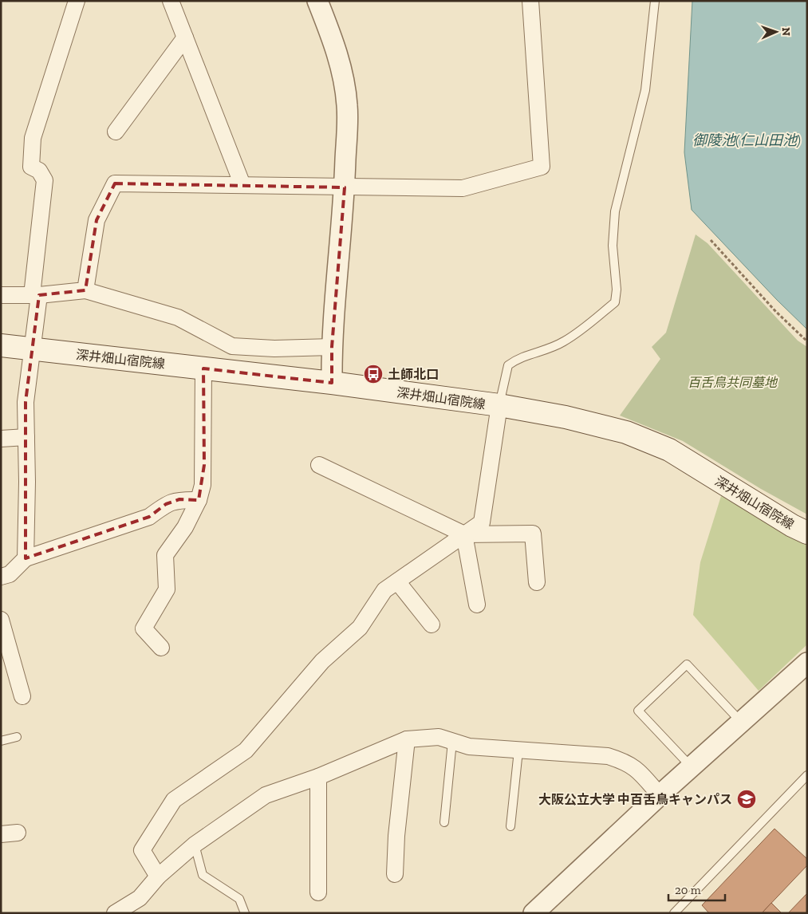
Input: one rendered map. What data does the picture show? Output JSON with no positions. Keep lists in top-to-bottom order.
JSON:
{
  "streets": {
    "main road": ["深井畑山宿院線"]
  },
  "water": ["御陵池(仁山田池)"],
  "parks": ["百舌鳥共同墓地"],
  "places": {
    "bus stop": ["土師北口"],
    "school or university": ["大阪公立大学 中百舌鳥キャンパス"]
  },
  "scale_bar": "20 m",
  "north": "right"
}
